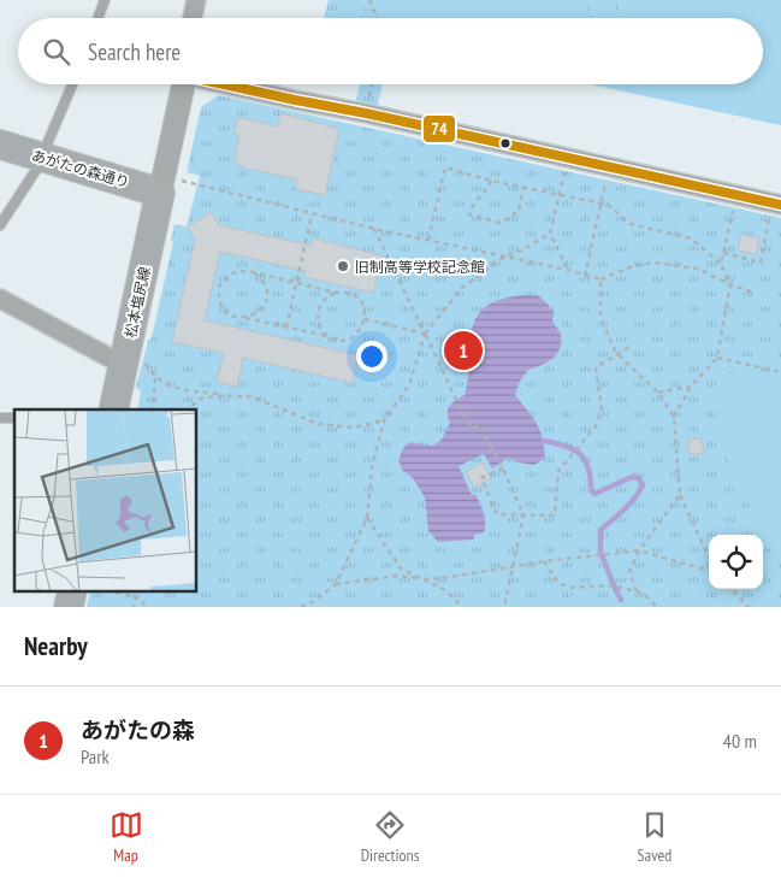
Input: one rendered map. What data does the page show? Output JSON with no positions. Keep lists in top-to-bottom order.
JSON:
{
  "streets": {
    "main road": ["あがたの森通り", "松本塩尻線"]
  },
  "crossings": [
    ["あがたの森通り", "松本塩尻線"]
  ],
  "places": ["旧制高等学校記念館"],
  "lines": ["transit line 74"],
  "page": {
    "search": "Search here",
    "pins": "1",
    "heading": "Nearby",
    "list": [
      {
        "mark": "1",
        "name": "あがたの森",
        "note": "Park",
        "value": "40 m"
      }
    ],
    "nav": ["Map", "Directions", "Saved"]
  }
}
